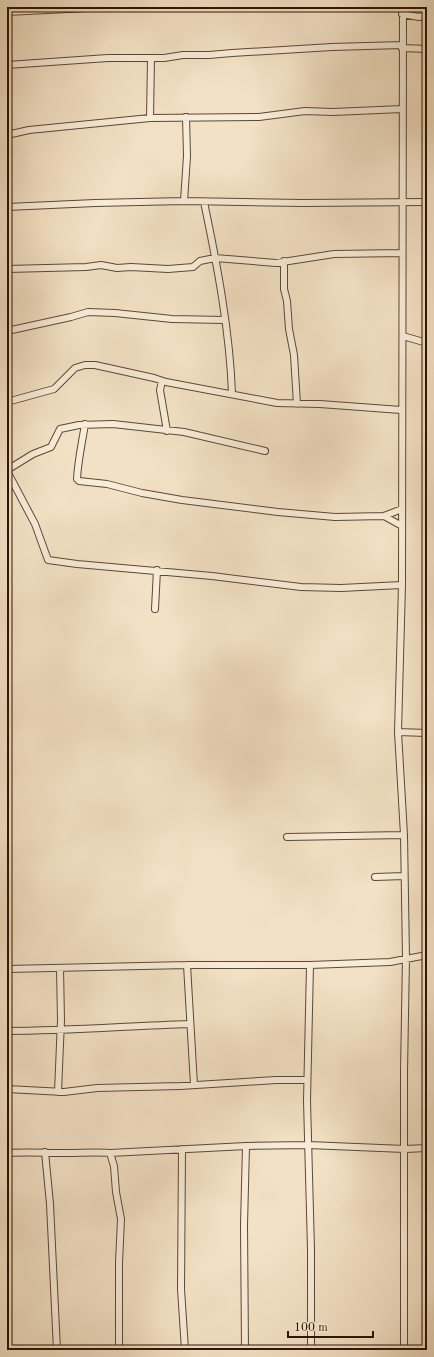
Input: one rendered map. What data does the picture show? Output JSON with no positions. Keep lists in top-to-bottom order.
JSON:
{
  "scale_bar": "100 m"
}
